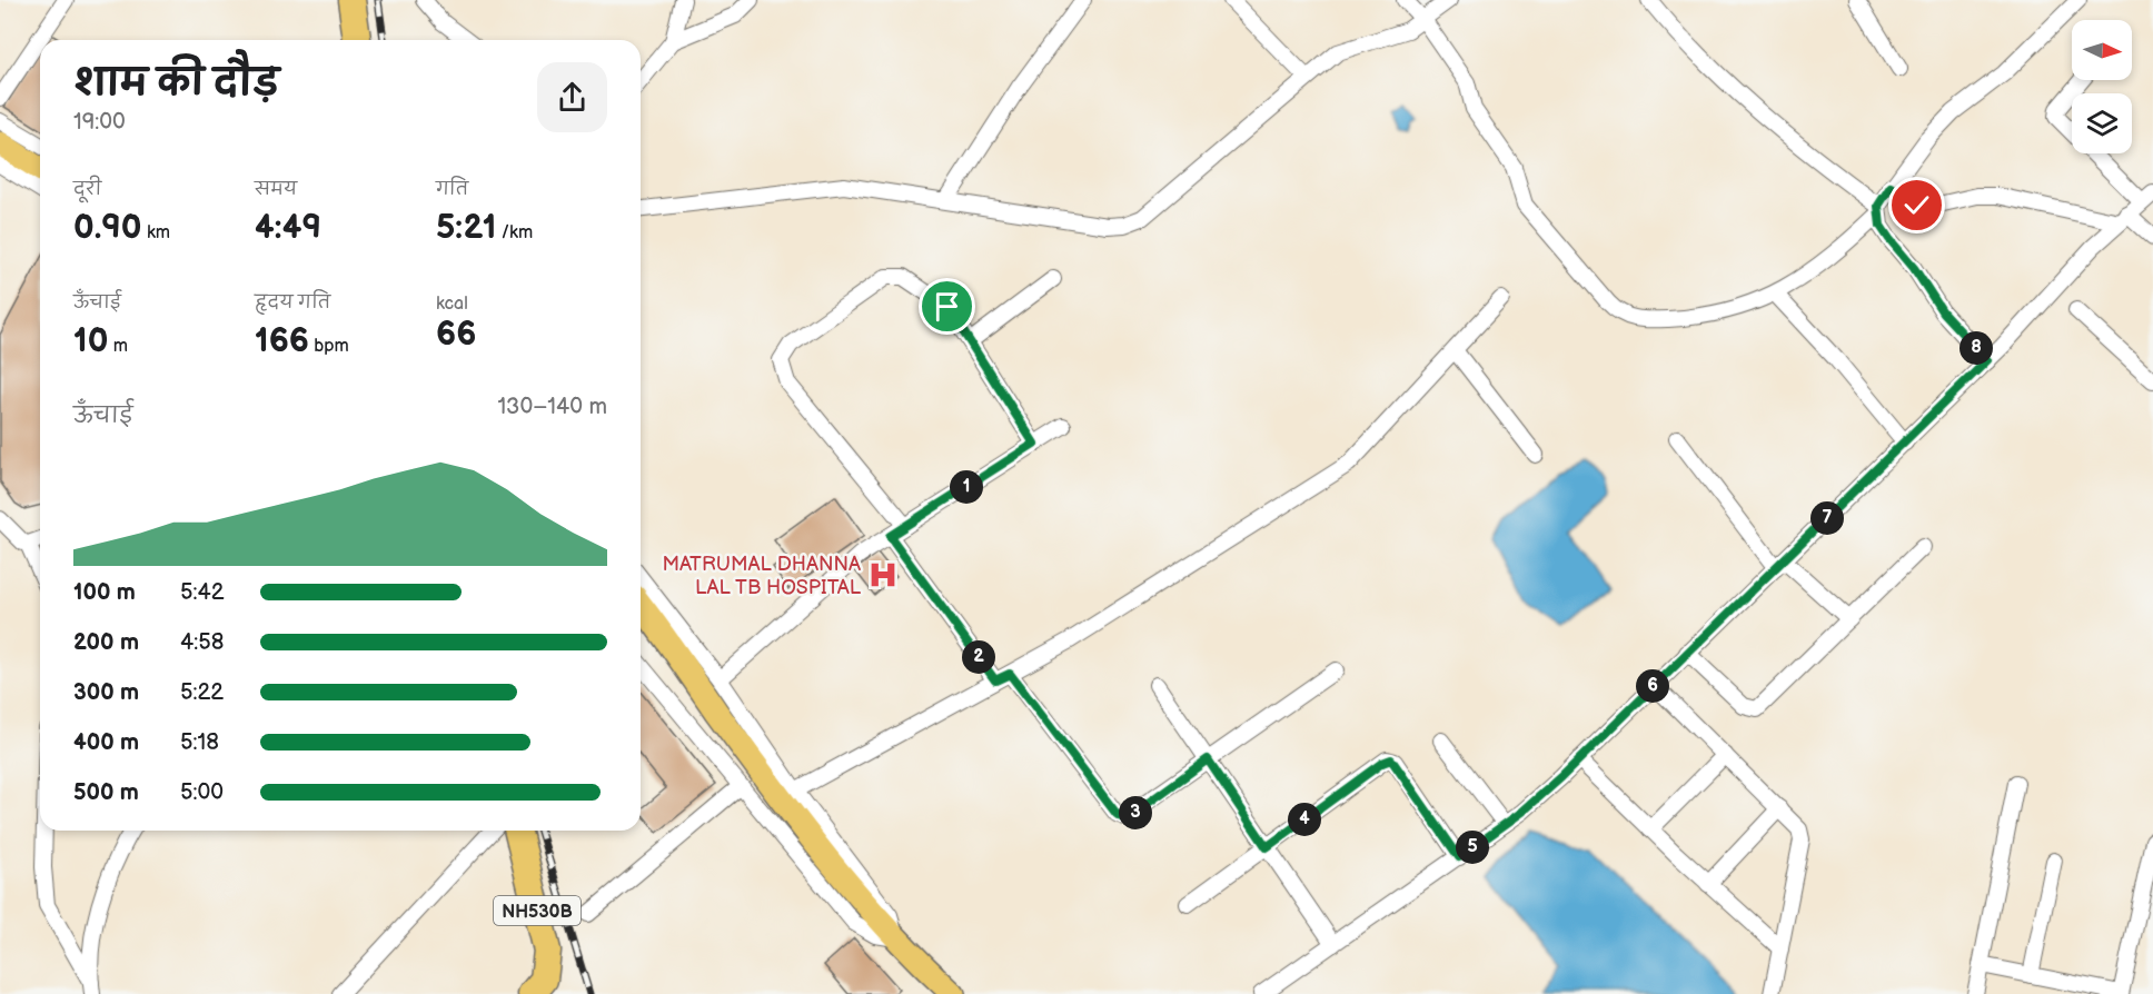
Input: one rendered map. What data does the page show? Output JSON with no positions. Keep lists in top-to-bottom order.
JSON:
{
  "streets": {
    "highway": ["NH530B"]
  },
  "places": {
    "hospital": ["MATRUMAL DHANNA LAL TB HOSPITAL"]
  },
  "north": "right",
  "page": {
    "heading": ["शाम की दौड़", "19:00"],
    "stats": [
      ["दूरी", "0.90 km"],
      ["समय", "4:49"],
      ["गति", "5:21 /km"],
      ["ऊँचाई", "10 m"],
      ["हृदय गति", "166 bpm"],
      ["kcal", "66"]
    ],
    "pins": [
      "8",
      "1",
      "7",
      "2",
      "6",
      "3",
      "4",
      "5"
    ],
    "chart": ["ऊँचाई", "130–140 m"],
    "list": [
      {
        "name": "100 m",
        "note": "5:42"
      },
      {
        "name": "200 m",
        "note": "4:58"
      },
      {
        "name": "300 m",
        "note": "5:22"
      },
      {
        "name": "400 m",
        "note": "5:18"
      },
      {
        "name": "500 m",
        "note": "5:00"
      }
    ]
  }
}
